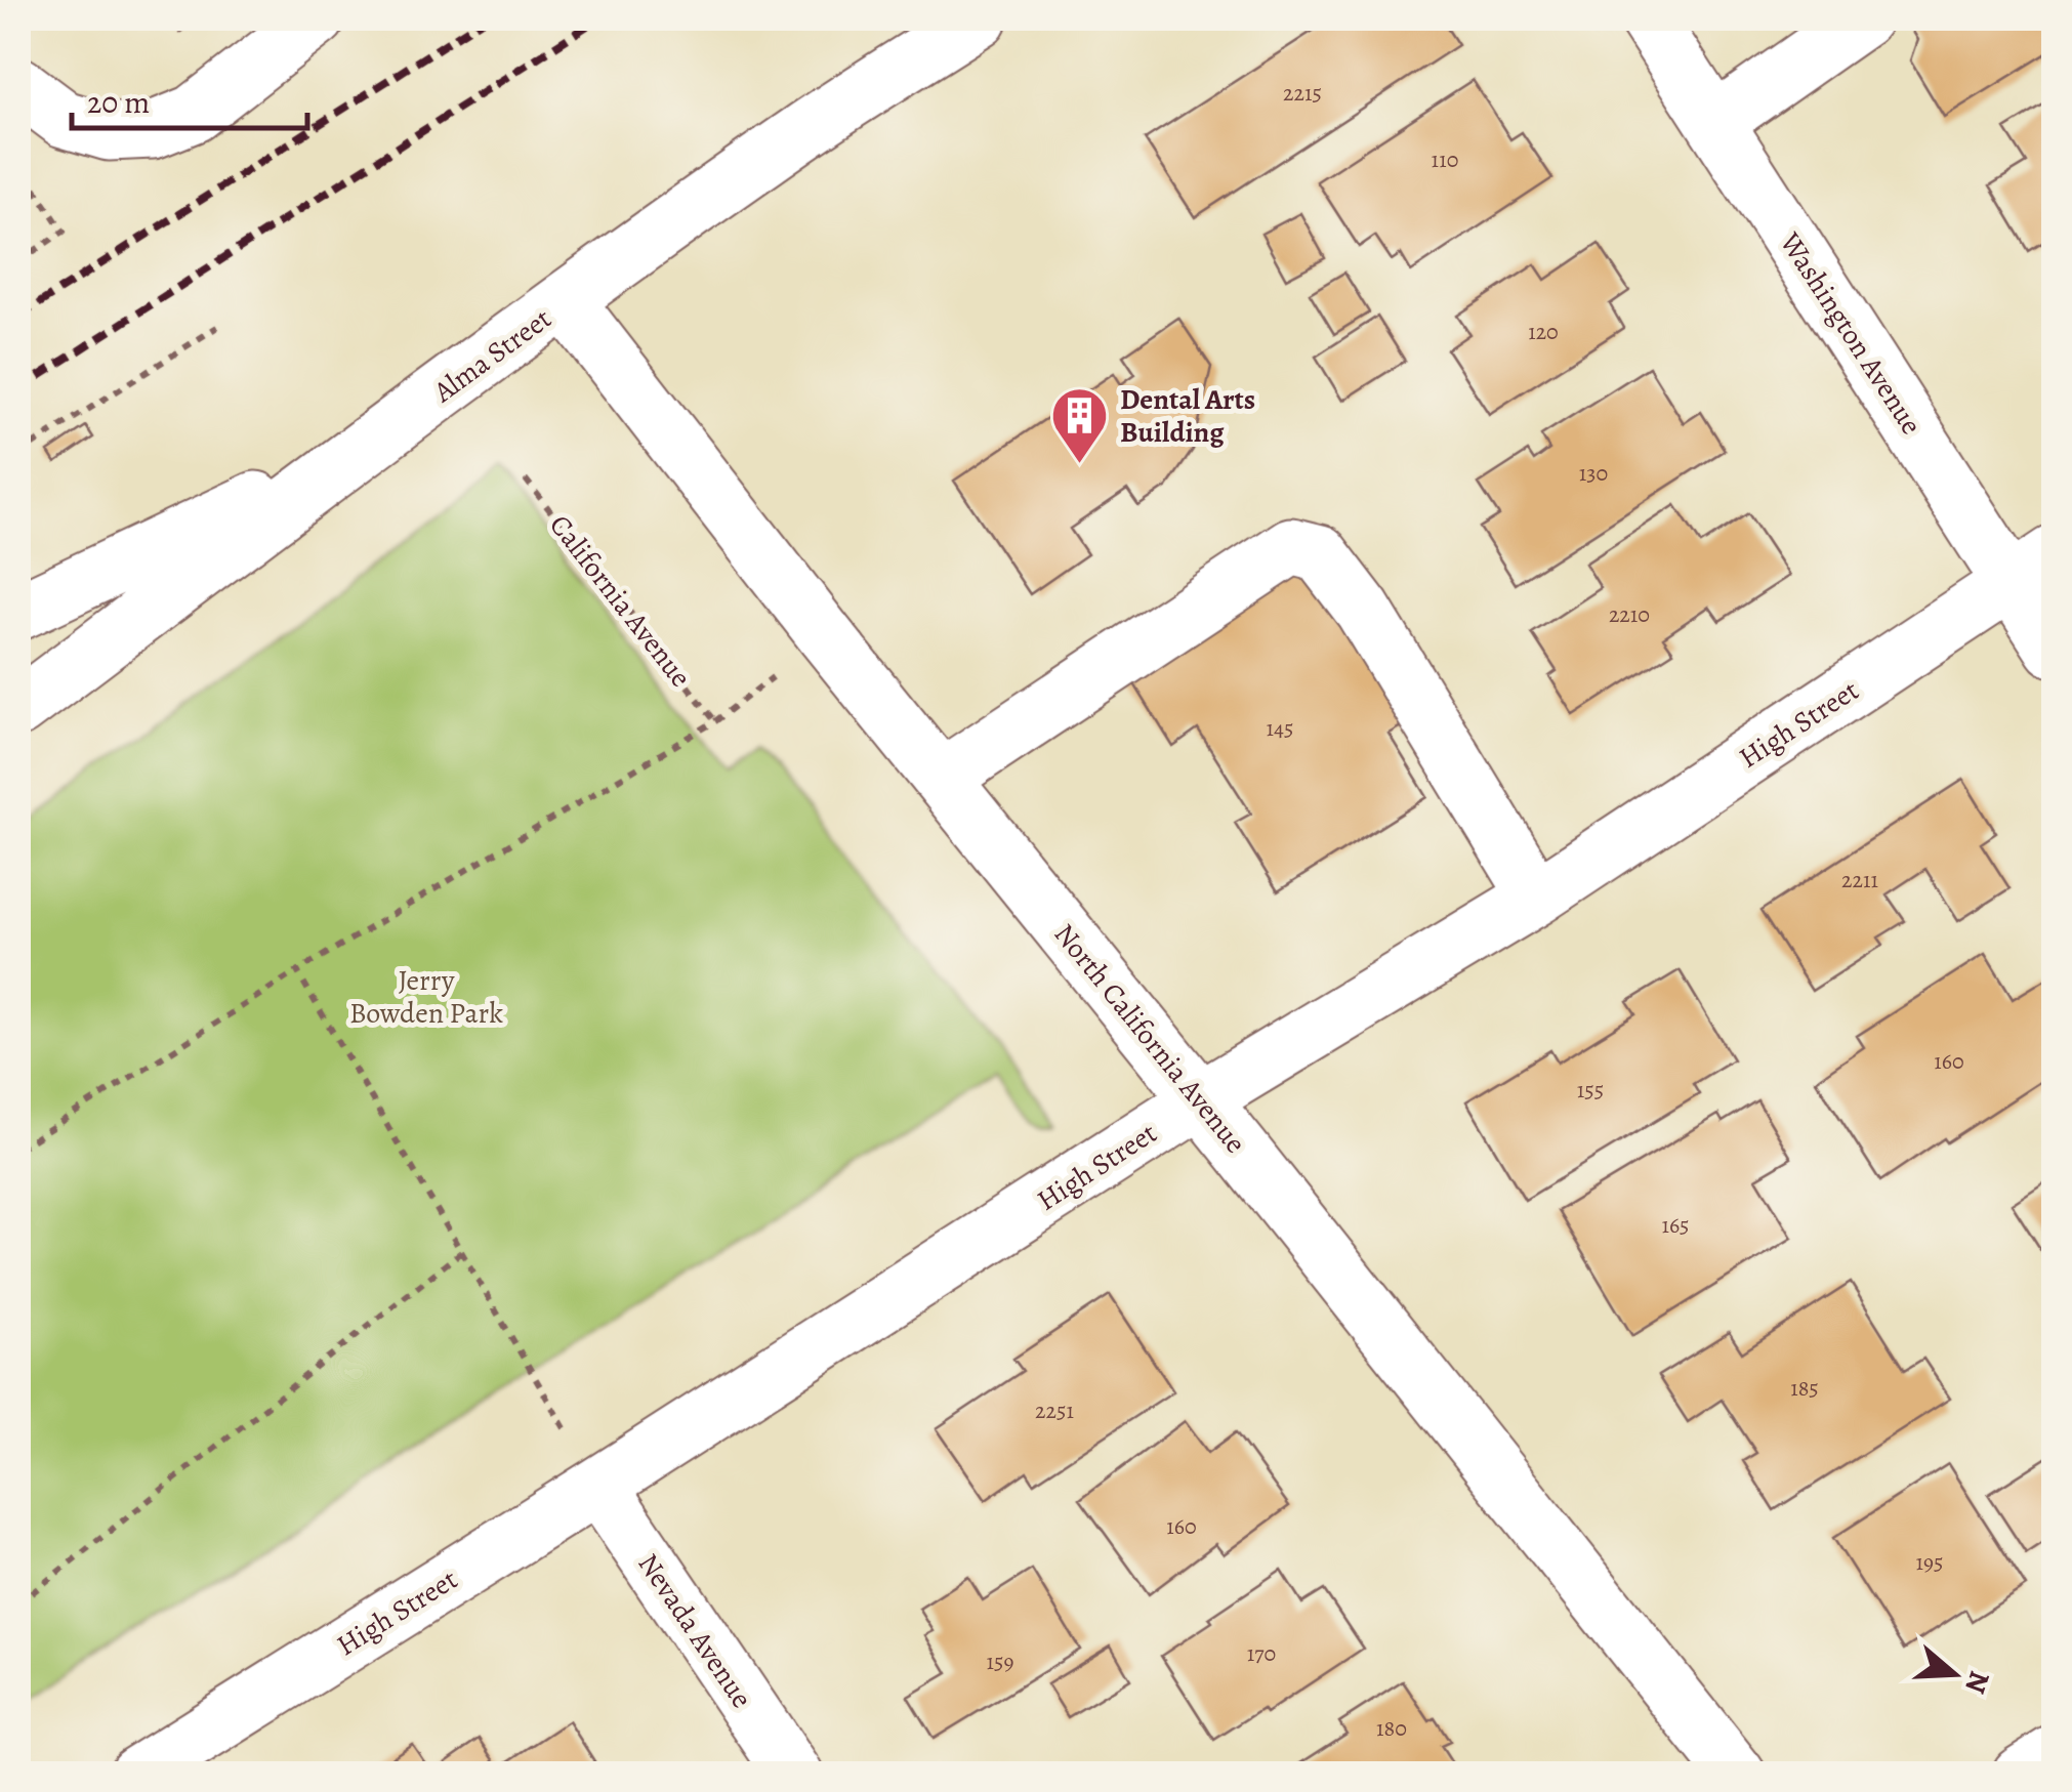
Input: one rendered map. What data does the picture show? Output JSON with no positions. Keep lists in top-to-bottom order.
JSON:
{
  "streets": {
    "street": [
      "Washington Avenue",
      "Alma Street",
      "High Street",
      "North California Avenue",
      "Nevada Avenue"
    ],
    "path": ["California Avenue"]
  },
  "crossings": [
    ["Washington Avenue", "High Street"],
    ["Alma Street", "North California Avenue"],
    ["High Street", "North California Avenue"],
    ["High Street", "Nevada Avenue"]
  ],
  "parks": ["Jerry Bowden Park"],
  "places": {
    "building": ["Dental Arts Building"]
  },
  "house_numbers": [
    "2215",
    "110",
    "120",
    "130",
    "2210",
    "145",
    "2211",
    "160",
    "155",
    "165",
    "185",
    "2251",
    "160",
    "195",
    "170",
    "159",
    "180"
  ],
  "scale_bar": "20 m",
  "north": "right"
}
